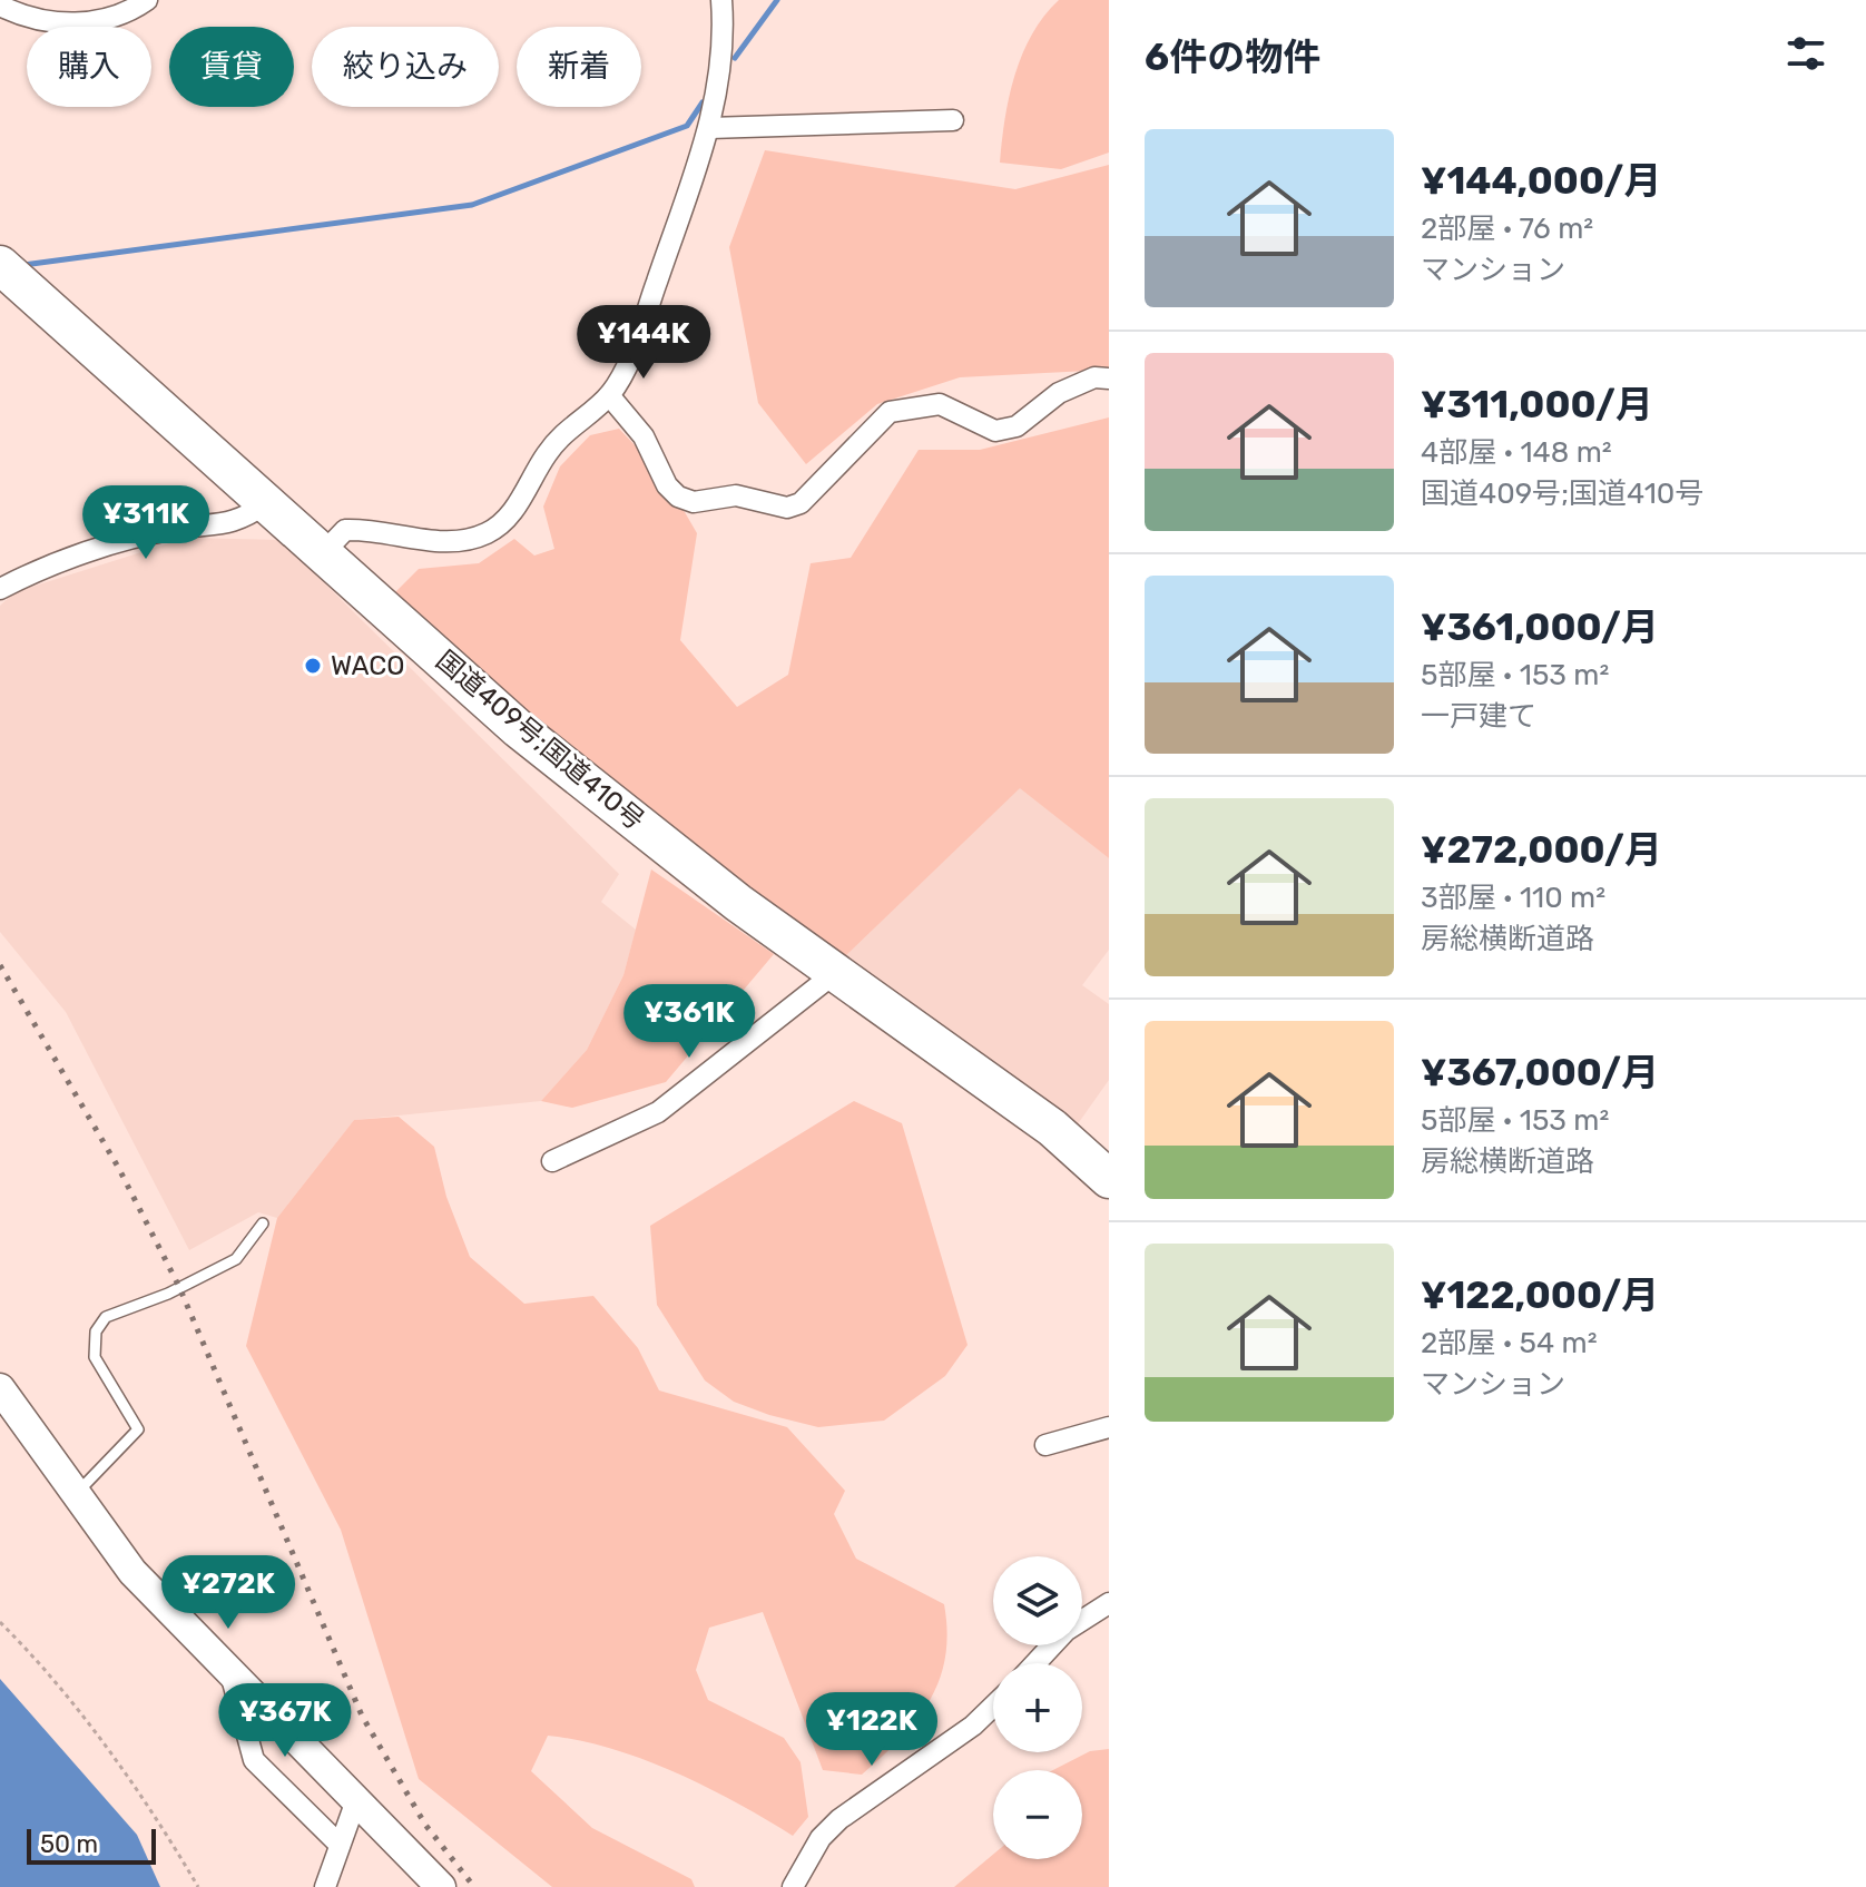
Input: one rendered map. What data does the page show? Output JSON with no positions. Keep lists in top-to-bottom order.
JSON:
{
  "streets": {
    "highway": ["国道409号;国道410号"]
  },
  "places": ["WACO"],
  "scale_bar": "50 m",
  "page": {
    "heading": "6件の物件",
    "chip": [
      "購入",
      "賃貸",
      "絞り込み",
      "新着"
    ],
    "list": [
      {
        "name": "¥144,000/月",
        "note": "2部屋 · 76 m² · マンション"
      },
      {
        "name": "¥311,000/月",
        "note": "4部屋 · 148 m² · 国道409号;国道410号"
      },
      {
        "name": "¥361,000/月",
        "note": "5部屋 · 153 m² · 一戸建て"
      },
      {
        "name": "¥272,000/月",
        "note": "3部屋 · 110 m² · 房総横断道路"
      },
      {
        "name": "¥367,000/月",
        "note": "5部屋 · 153 m² · 房総横断道路"
      },
      {
        "name": "¥122,000/月",
        "note": "2部屋 · 54 m² · マンション"
      }
    ],
    "price": [
      "¥144K",
      "¥311K",
      "¥361K",
      "¥272K",
      "¥367K",
      "¥122K"
    ],
    "map_buttons": ["+", "−"],
    "scale": "50 m"
  }
}
